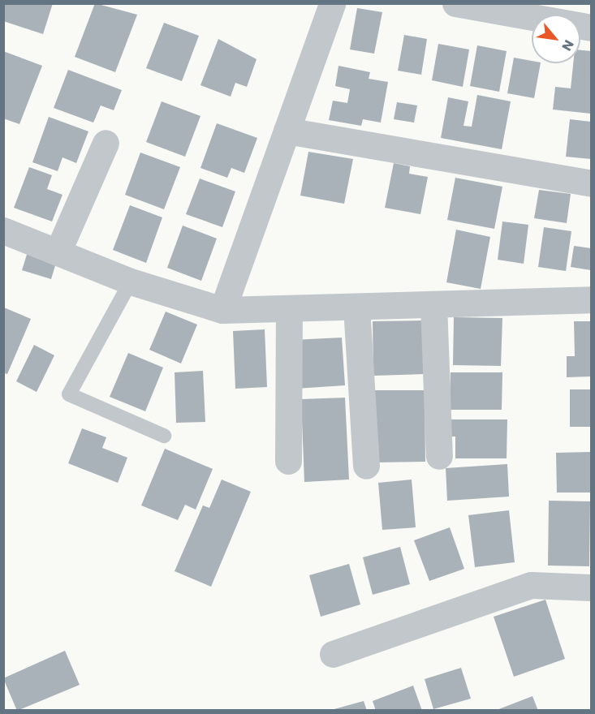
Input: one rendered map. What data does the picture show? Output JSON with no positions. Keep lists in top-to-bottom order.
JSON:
{
  "north": "bottom right"
}
